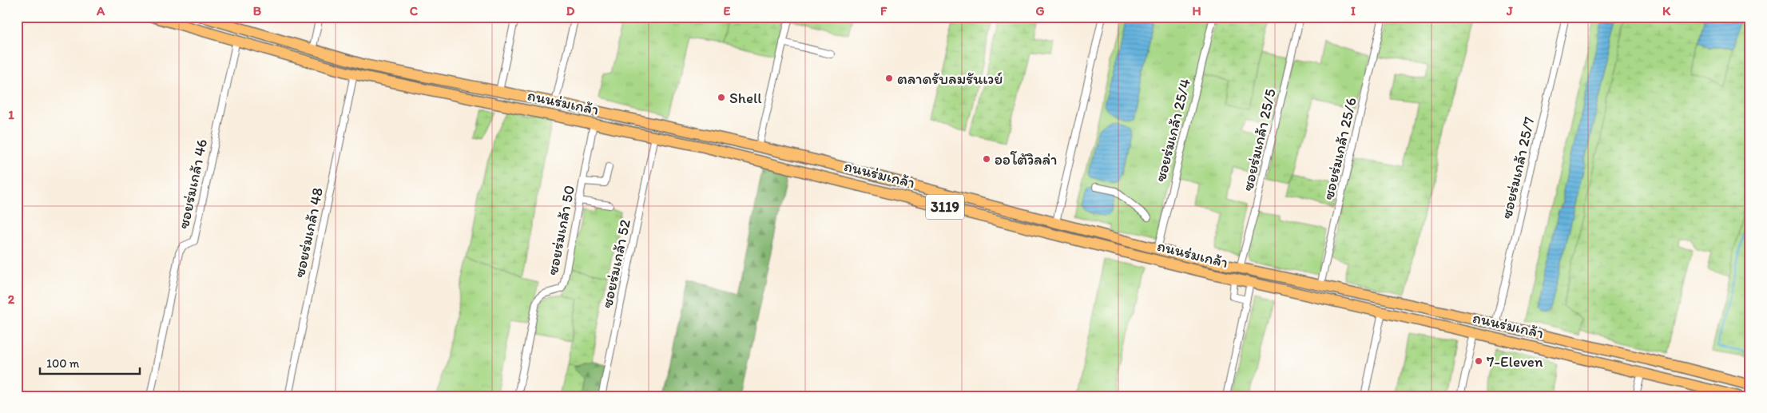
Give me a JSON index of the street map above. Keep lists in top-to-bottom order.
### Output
{
  "streets": {
    "main road": ["ถนนร่มเกล้า", "3119"],
    "street": [
      "ซอยร่มเกล้า 25/4",
      "ซอยร่มเกล้า 25/5",
      "ซอยร่มเกล้า 25/6",
      "ซอยร่มเกล้า 25/7",
      "ซอยร่มเกล้า 46",
      "ซอยร่มเกล้า 50",
      "ซอยร่มเกล้า 48",
      "ซอยร่มเกล้า 52"
    ]
  },
  "crossings": [
    ["ถนนร่มเกล้า", "ซอยร่มเกล้า 25/4"],
    ["ถนนร่มเกล้า", "ซอยร่มเกล้า 25/5"],
    ["ถนนร่มเกล้า", "ซอยร่มเกล้า 25/6"],
    ["ถนนร่มเกล้า", "ซอยร่มเกล้า 25/7"],
    ["ถนนร่มเกล้า", "ซอยร่มเกล้า 46"],
    ["ถนนร่มเกล้า", "ซอยร่มเกล้า 50"],
    ["ถนนร่มเกล้า", "ซอยร่มเกล้า 48"],
    ["ถนนร่มเกล้า", "ซอยร่มเกล้า 52"]
  ],
  "places": [
    "ตลาดรับลมรันเวย์",
    "Shell",
    "ออโต้วิลล่า",
    "7-Eleven"
  ],
  "scale_bar": "100 m",
  "grid": {
    "columns": [
      "A",
      "B",
      "C",
      "D",
      "E",
      "F",
      "G",
      "H",
      "I",
      "J",
      "K"
    ],
    "rows": ["1", "2"]
  }
}
